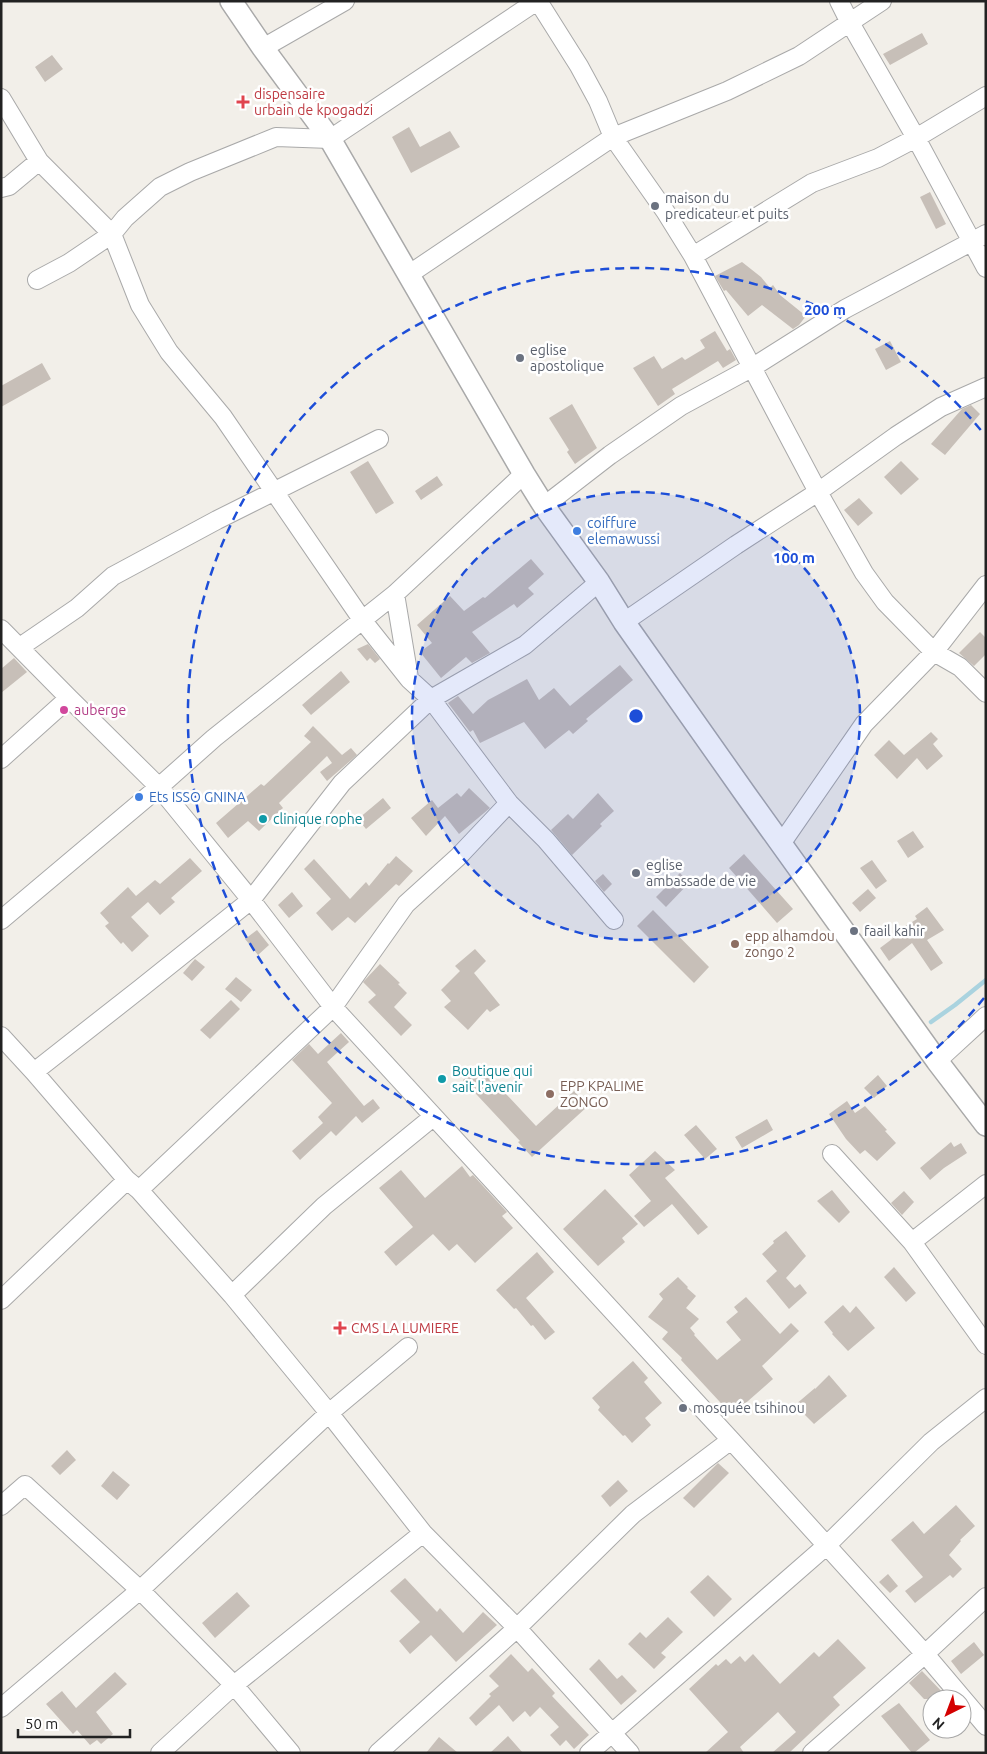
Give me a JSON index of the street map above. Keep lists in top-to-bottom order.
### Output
{
  "places": {
    "health": ["dispensaire urbain de kpogadzi", "CMS LA LUMIERE"],
    "other": [
      "maison du predicateur et puits",
      "eglise apostolique",
      "coiffure elemawussi",
      "auberge",
      "Ets ISSO GNINA",
      "clinique rophe",
      "eglise ambassade de vie",
      "faail kahir",
      "epp alhamdou zongo 2",
      "Boutique qui sait l'avenir",
      "EPP KPALIME ZONGO",
      "mosquée tsihinou"
    ]
  },
  "scale_bar": "50 m",
  "north": "bottom left",
  "rings": ["200 m", "100 m"]
}
